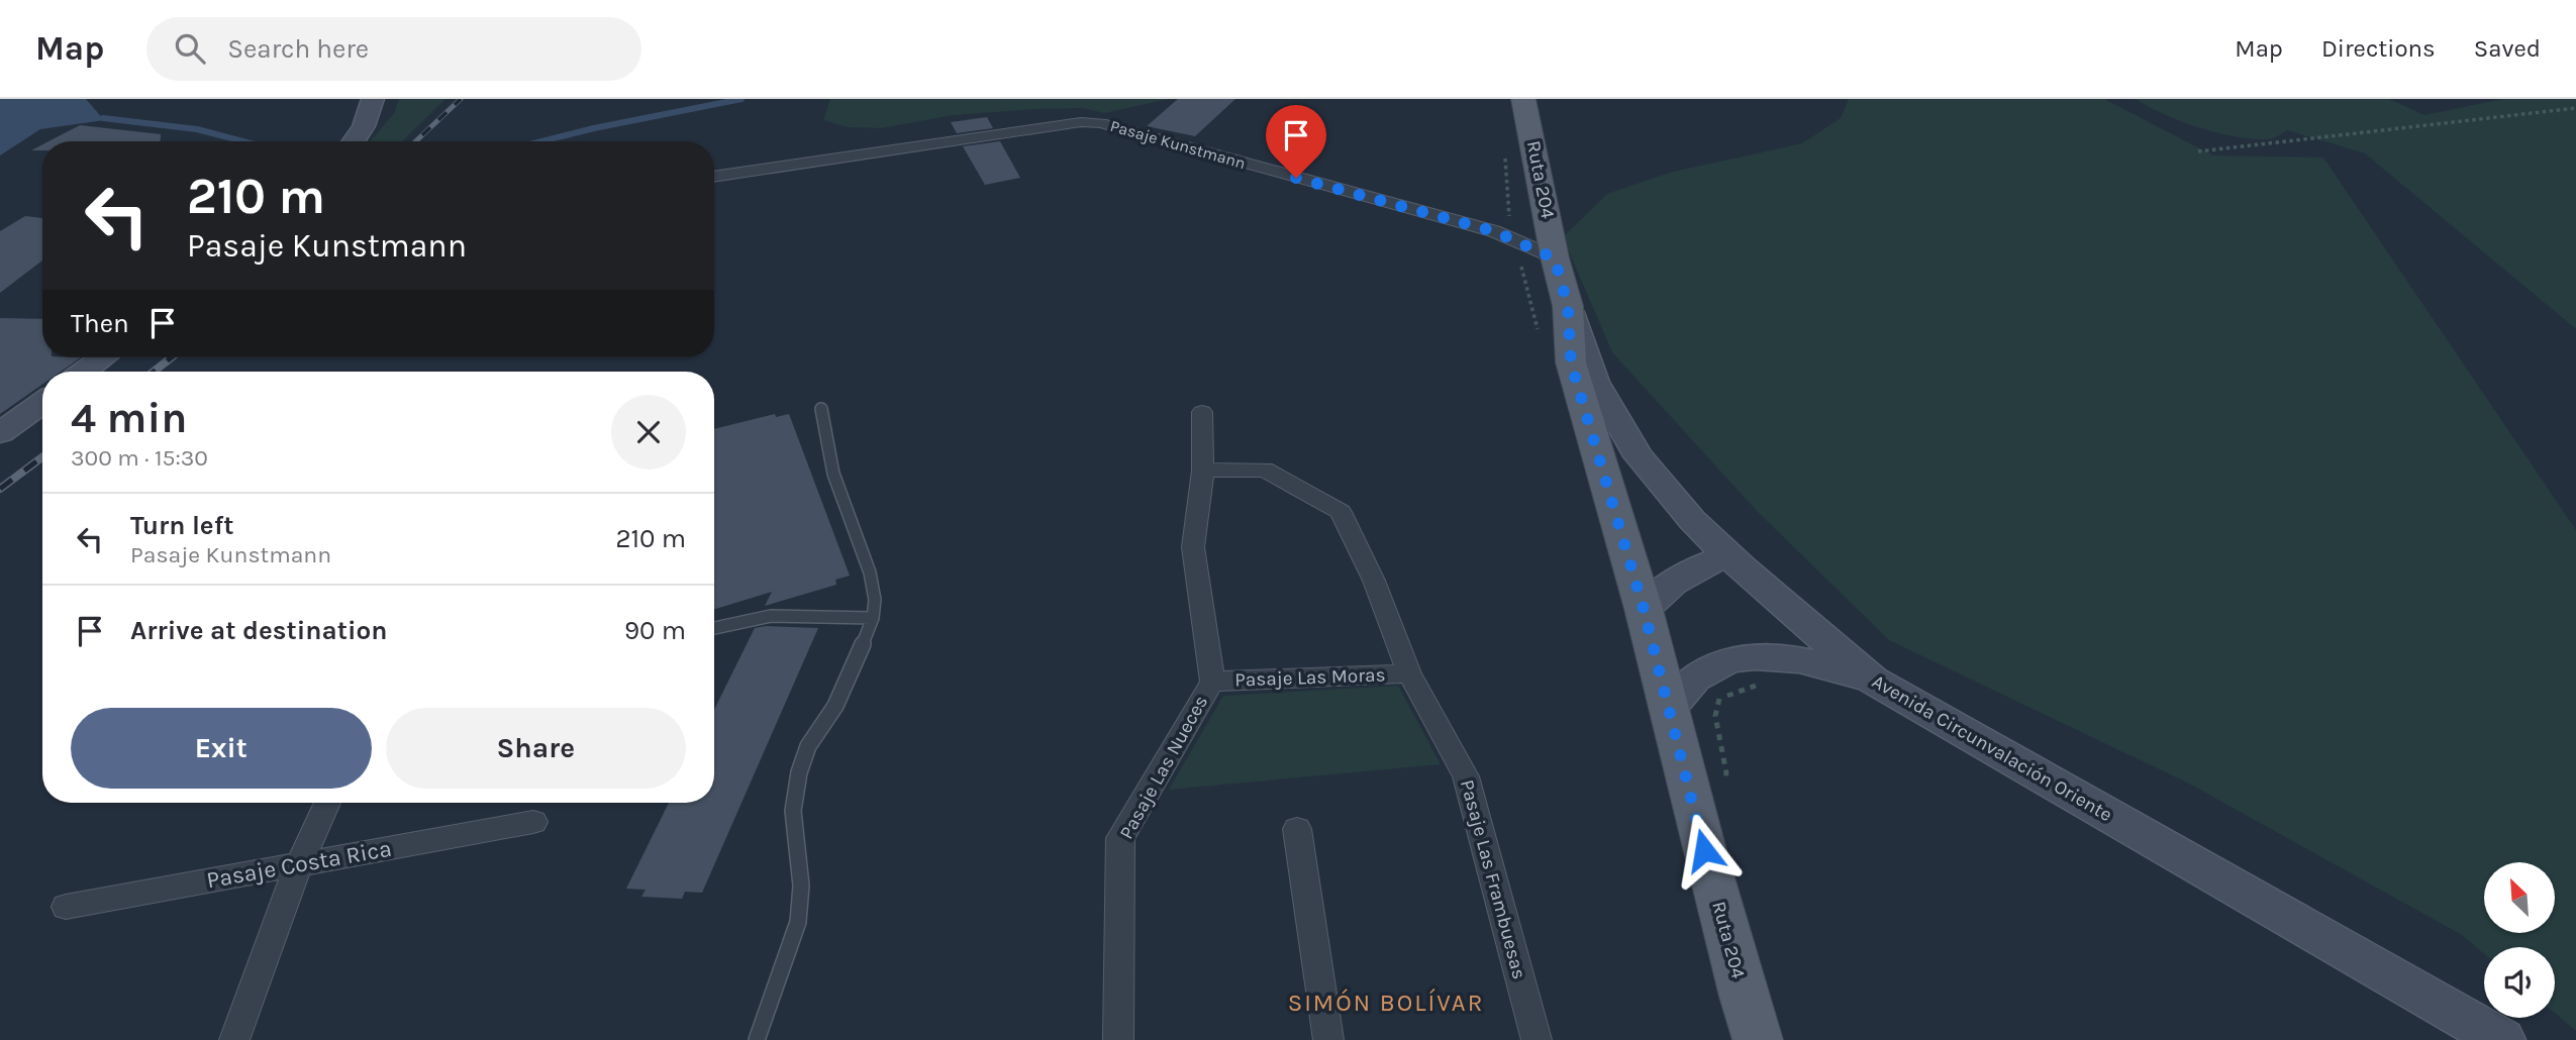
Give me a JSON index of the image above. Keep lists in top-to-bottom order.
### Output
{
  "streets": {
    "main road": ["Ruta 204", "Avenida Circunvalación Oriente"],
    "street": [
      "Pasaje Kunstmann",
      "Pasaje Las Moras",
      "Pasaje Las Nueces",
      "Pasaje Costa Rica",
      "Pasaje Las Frambuesas"
    ]
  },
  "crossings": [
    ["Pasaje Kunstmann", "Ruta 204"],
    ["Ruta 204", "Avenida Circunvalación Oriente"],
    ["Pasaje Las Moras", "Pasaje Las Nueces"],
    ["Pasaje Las Moras", "Pasaje Las Frambuesas"],
    ["Pasaje Las Nueces", "Pasaje Las Frambuesas"]
  ],
  "districts": ["SIMÓN BOLÍVAR"],
  "north": "top left",
  "page": {
    "header": "Map",
    "search": "Search here",
    "nav": ["Map", "Directions", "Saved"],
    "turn": ["210 m", "Pasaje Kunstmann"],
    "then": "Then",
    "heading": ["4 min", "300 m · 15:30"],
    "list": [
      {
        "name": "Turn left",
        "note": "Pasaje Kunstmann",
        "value": "210 m"
      },
      {
        "name": "Arrive at destination",
        "value": "90 m"
      }
    ],
    "buttons": ["Exit", "Share"]
  }
}
